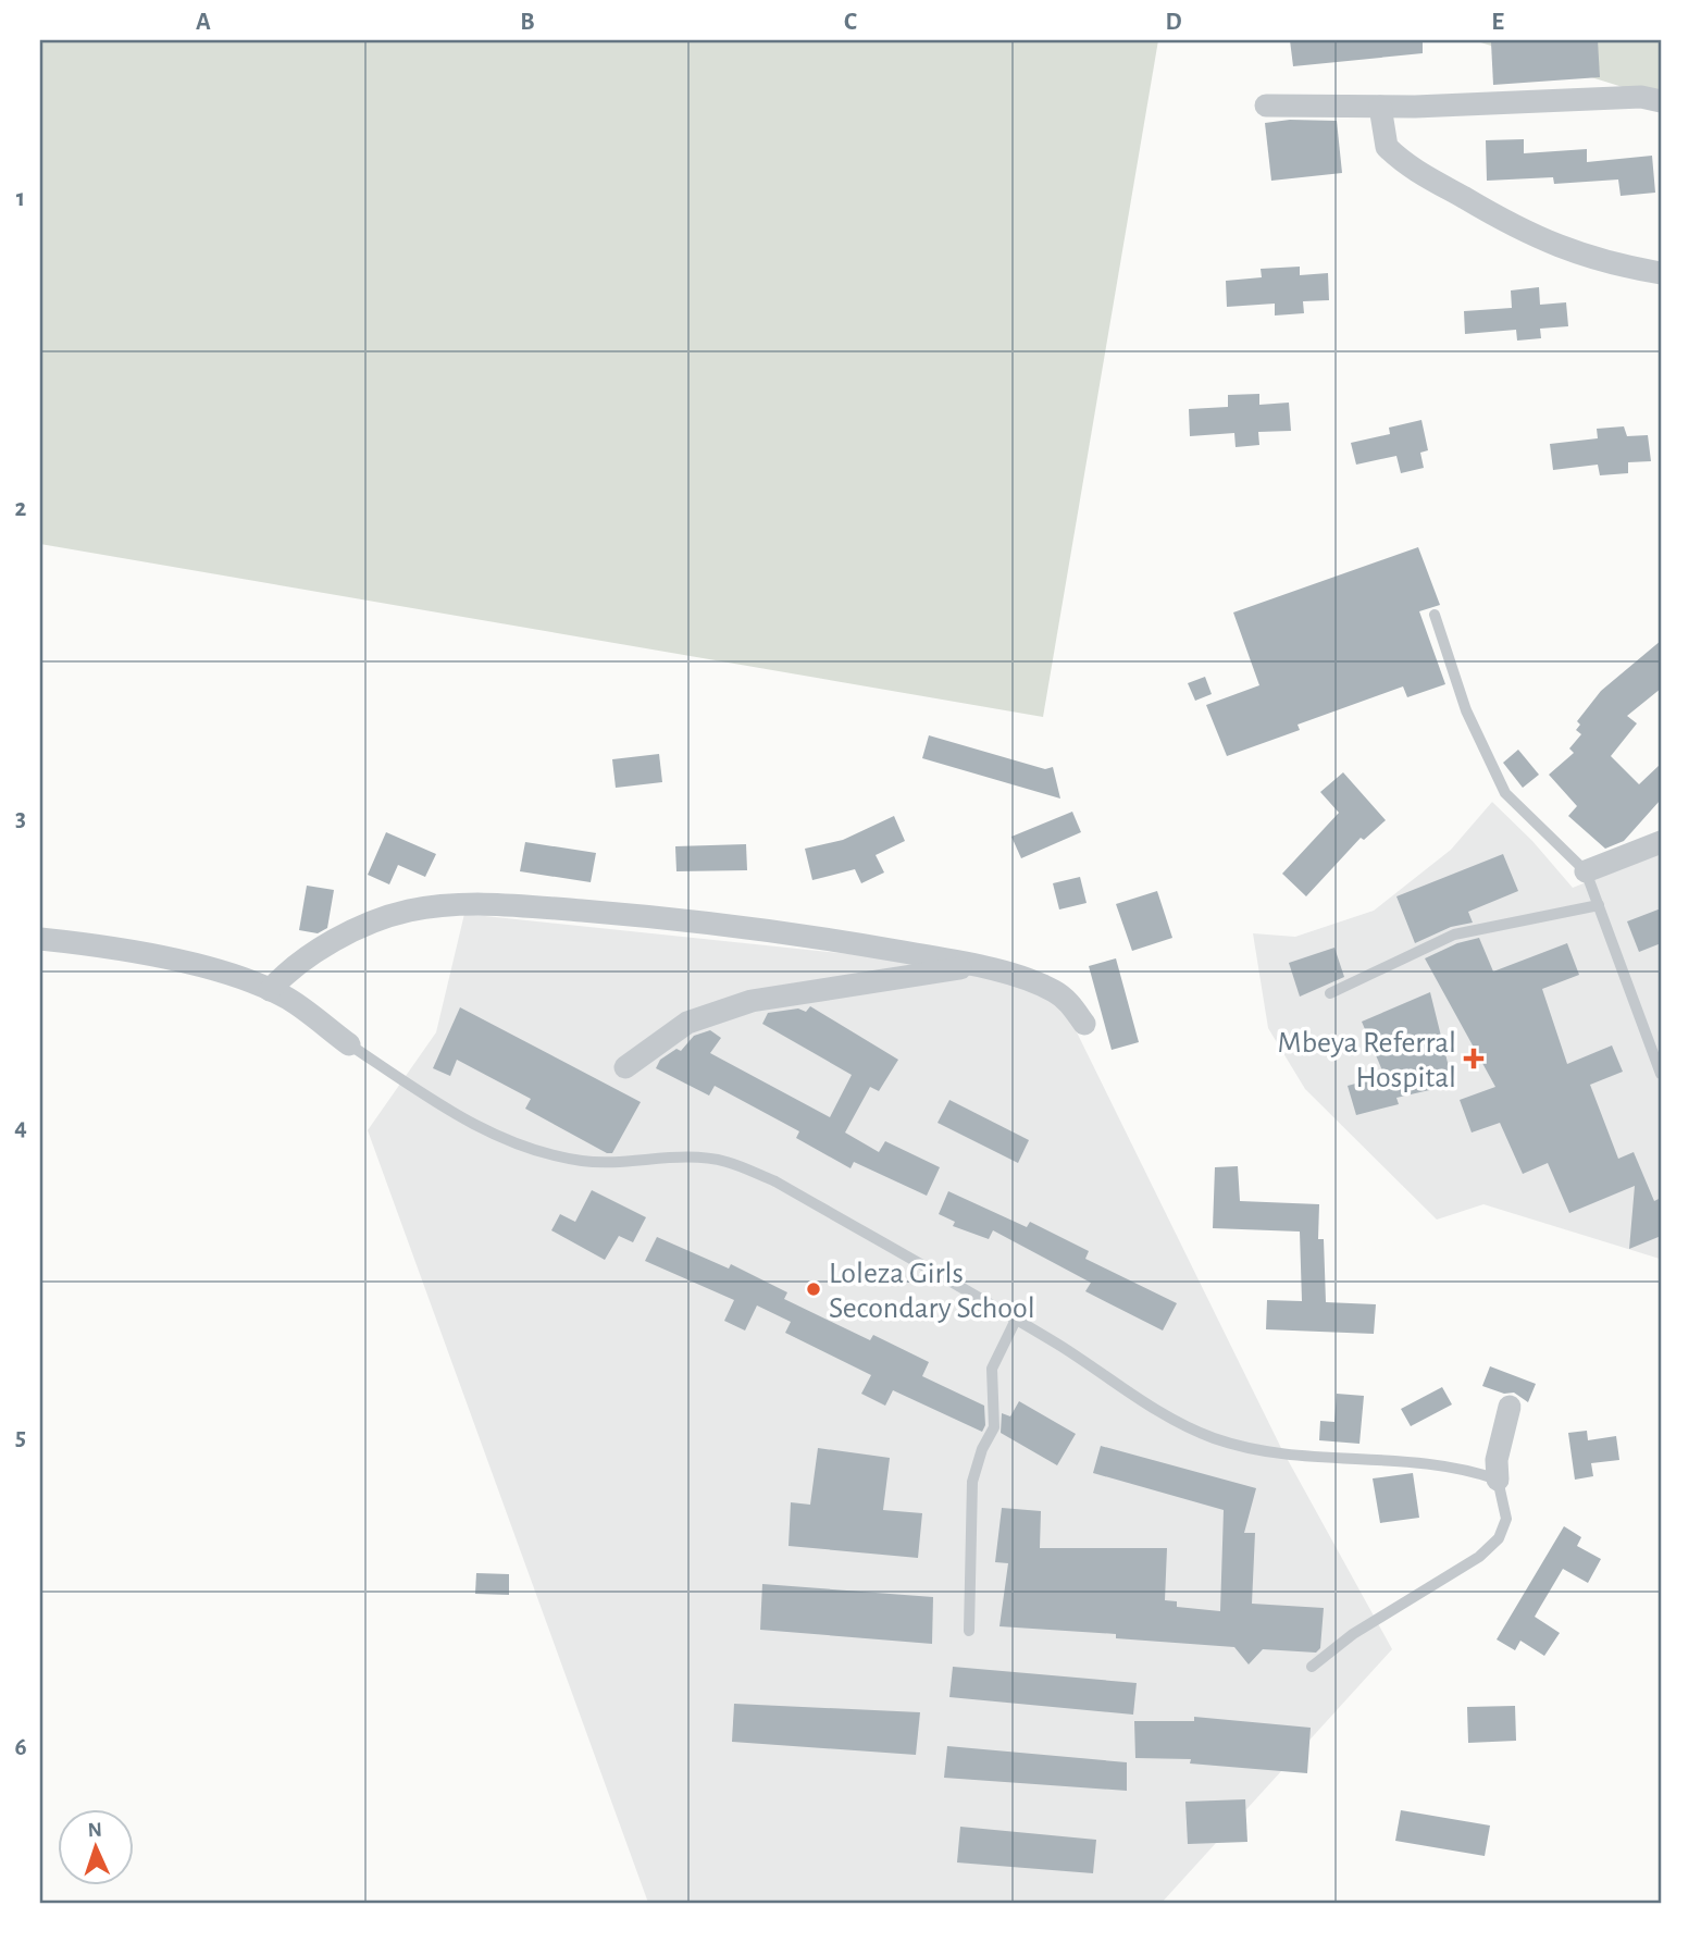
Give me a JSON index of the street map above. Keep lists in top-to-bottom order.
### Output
{
  "places": {
    "health": ["Mbeya Referral Hospital"],
    "other": ["Loleza Girls Secondary School"]
  },
  "north": "top",
  "grid": {
    "columns": [
      "A",
      "B",
      "C",
      "D",
      "E"
    ],
    "rows": [
      "1",
      "2",
      "3",
      "4",
      "5",
      "6"
    ]
  }
}
